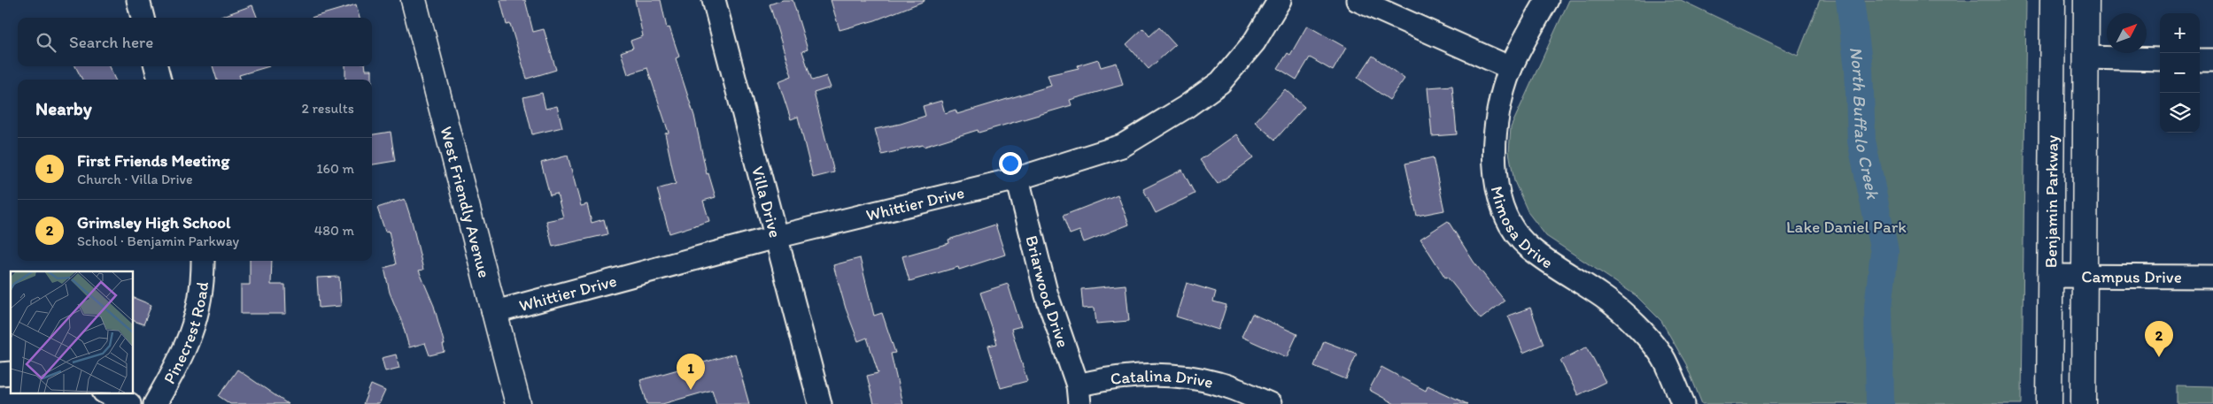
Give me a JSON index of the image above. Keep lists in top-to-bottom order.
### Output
{
  "streets": {
    "main road": ["West Friendly Avenue", "Benjamin Parkway"],
    "street": [
      "Villa Drive",
      "Whittier Drive",
      "Mimosa Drive",
      "Campus Drive",
      "Briarwood Drive",
      "Pinecrest Road",
      "Catalina Drive"
    ]
  },
  "crossings": [
    ["West Friendly Avenue", "Whittier Drive"],
    ["Benjamin Parkway", "Campus Drive"],
    ["Villa Drive", "Whittier Drive"],
    ["Whittier Drive", "Briarwood Drive"],
    ["Briarwood Drive", "Catalina Drive"]
  ],
  "water": ["North Buffalo Creek"],
  "parks": ["Lake Daniel Park"],
  "north": "top right",
  "page": {
    "map_buttons": ["+", "−"],
    "search": "Search here",
    "heading": ["Nearby", "2 results"],
    "list": [
      {
        "mark": "1",
        "name": "First Friends Meeting",
        "note": "Church · Villa Drive",
        "value": "160 m"
      },
      {
        "mark": "2",
        "name": "Grimsley High School",
        "note": "School · Benjamin Parkway",
        "value": "480 m"
      }
    ],
    "pins": ["2", "1"]
  }
}
